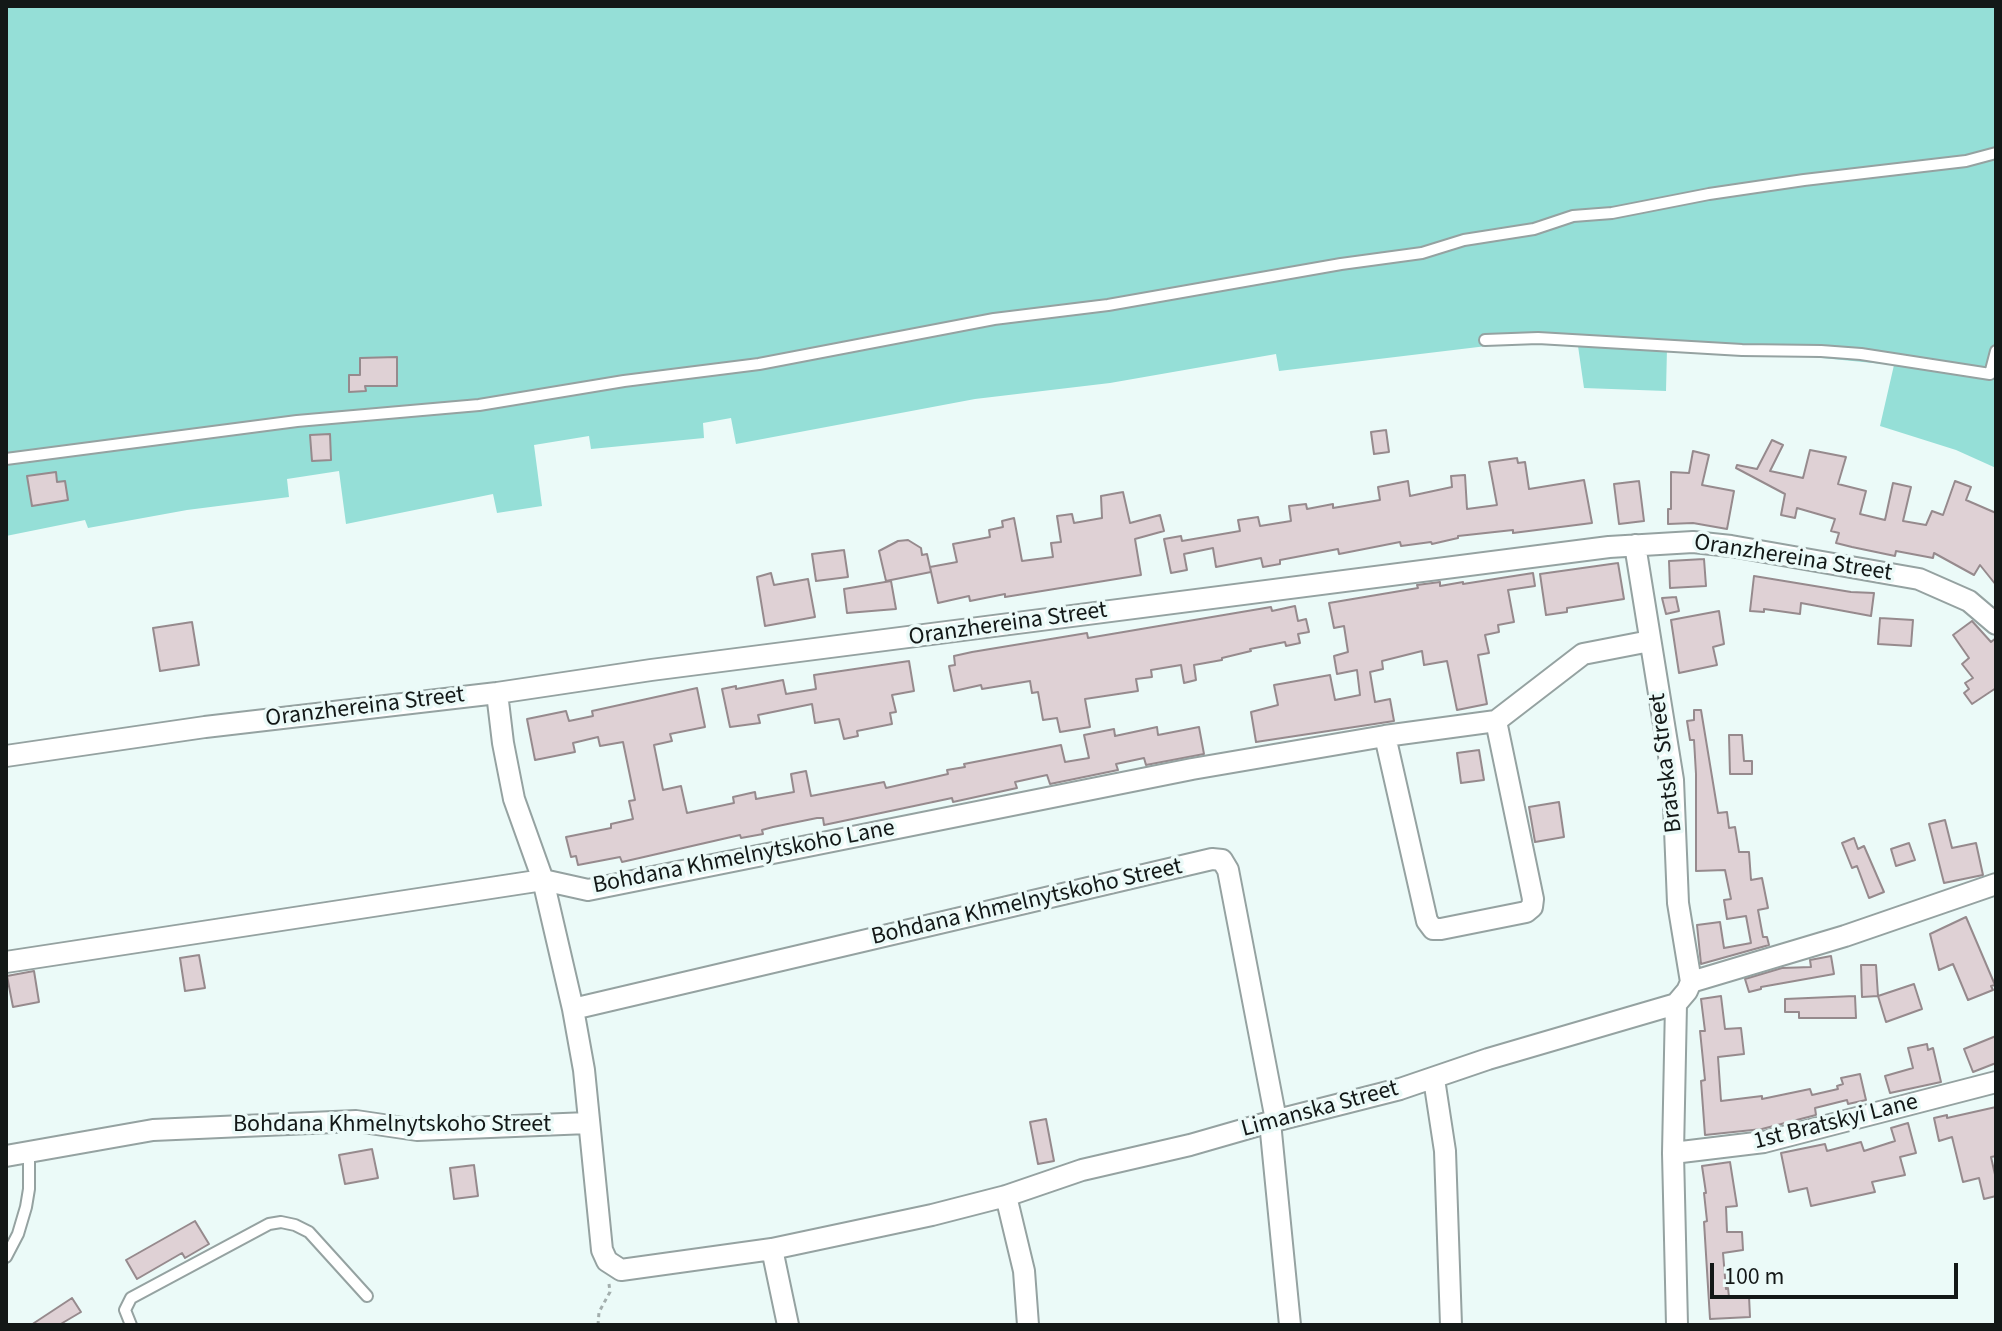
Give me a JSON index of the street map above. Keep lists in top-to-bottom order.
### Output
{
  "streets": {
    "street": [
      "Oranzhereina Street",
      "Bratska Street",
      "Bohdana Khmelnytskoho Lane",
      "Bohdana Khmelnytskoho Street",
      "Limanska Street",
      "1st Bratskyi Lane"
    ]
  },
  "crossings": [
    ["Oranzhereina Street", "Bratska Street"],
    ["Bratska Street", "Bohdana Khmelnytskoho Lane"],
    ["Bohdana Khmelnytskoho Street", "Limanska Street"]
  ],
  "scale_bar": "100 m"
}
